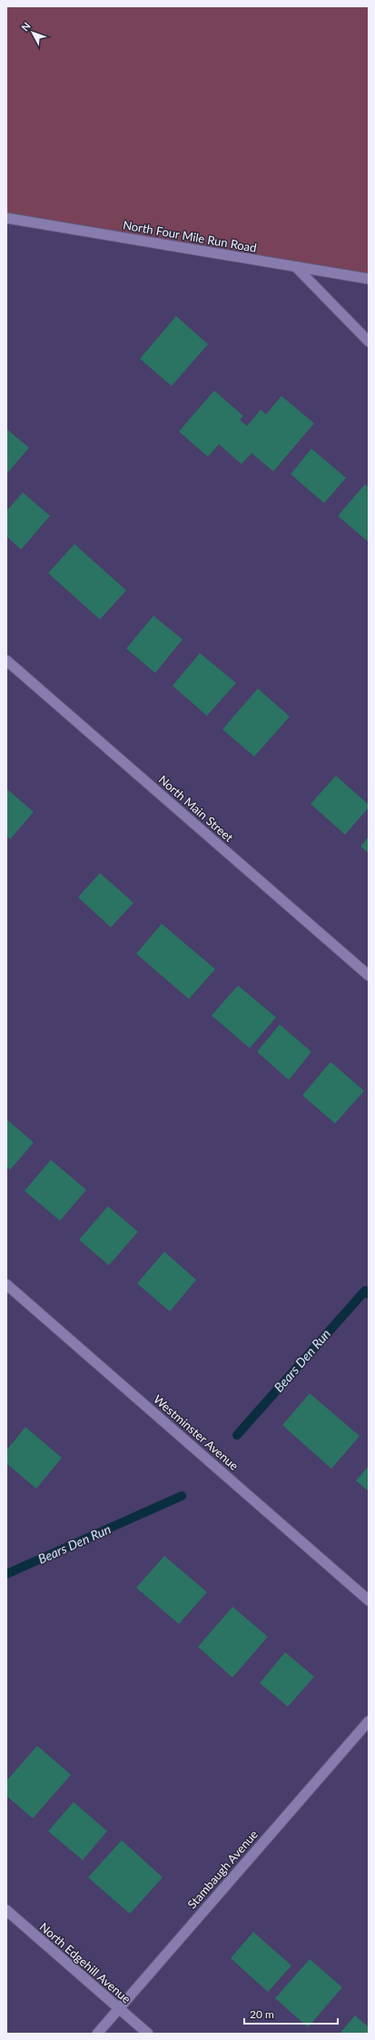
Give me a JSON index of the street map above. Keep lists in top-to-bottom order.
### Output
{
  "streets": {
    "street": [
      "North Four Mile Run Road",
      "North Main Street",
      "Westminster Avenue",
      "Stambaugh Avenue",
      "North Edgehill Avenue"
    ]
  },
  "crossings": [
    ["Stambaugh Avenue", "North Edgehill Avenue"]
  ],
  "water": ["Bears Den Run"],
  "scale_bar": "20 m",
  "north": "top left"
}
